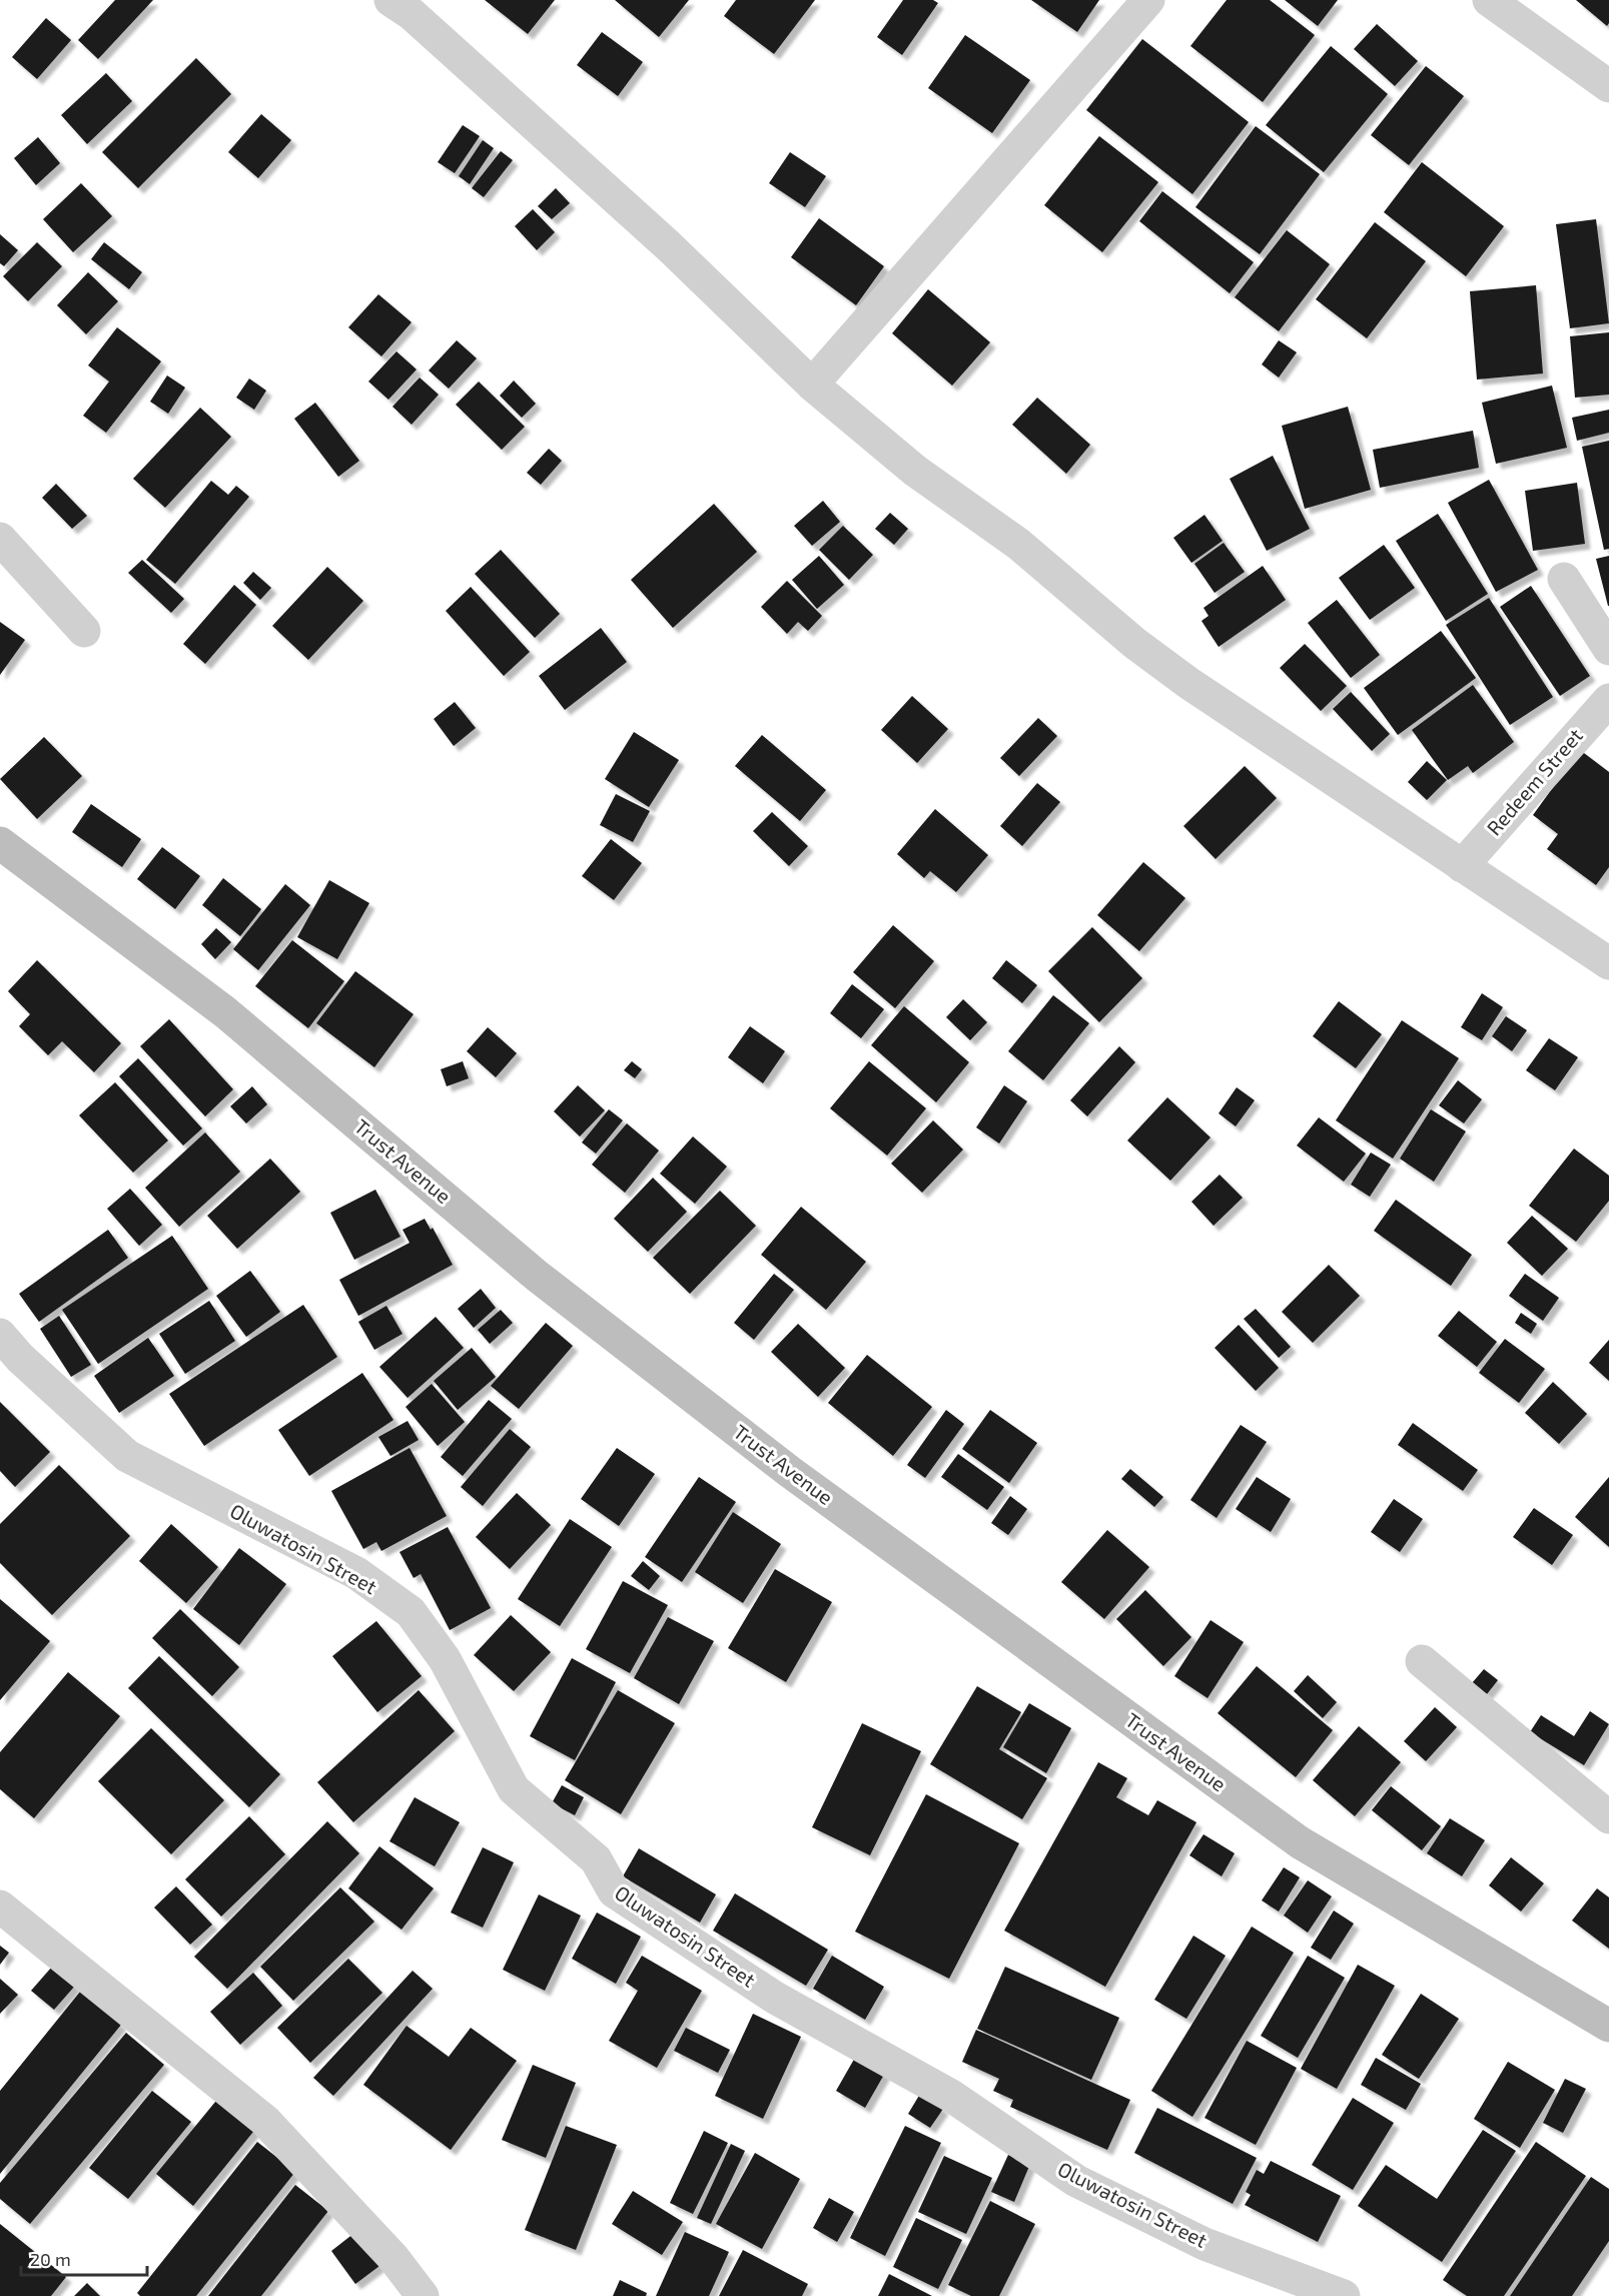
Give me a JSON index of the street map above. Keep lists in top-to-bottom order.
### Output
{
  "streets": {
    "street": ["Redeem Street", "Trust Avenue", "Oluwatosin Street"]
  },
  "scale_bar": "20 m"
}
